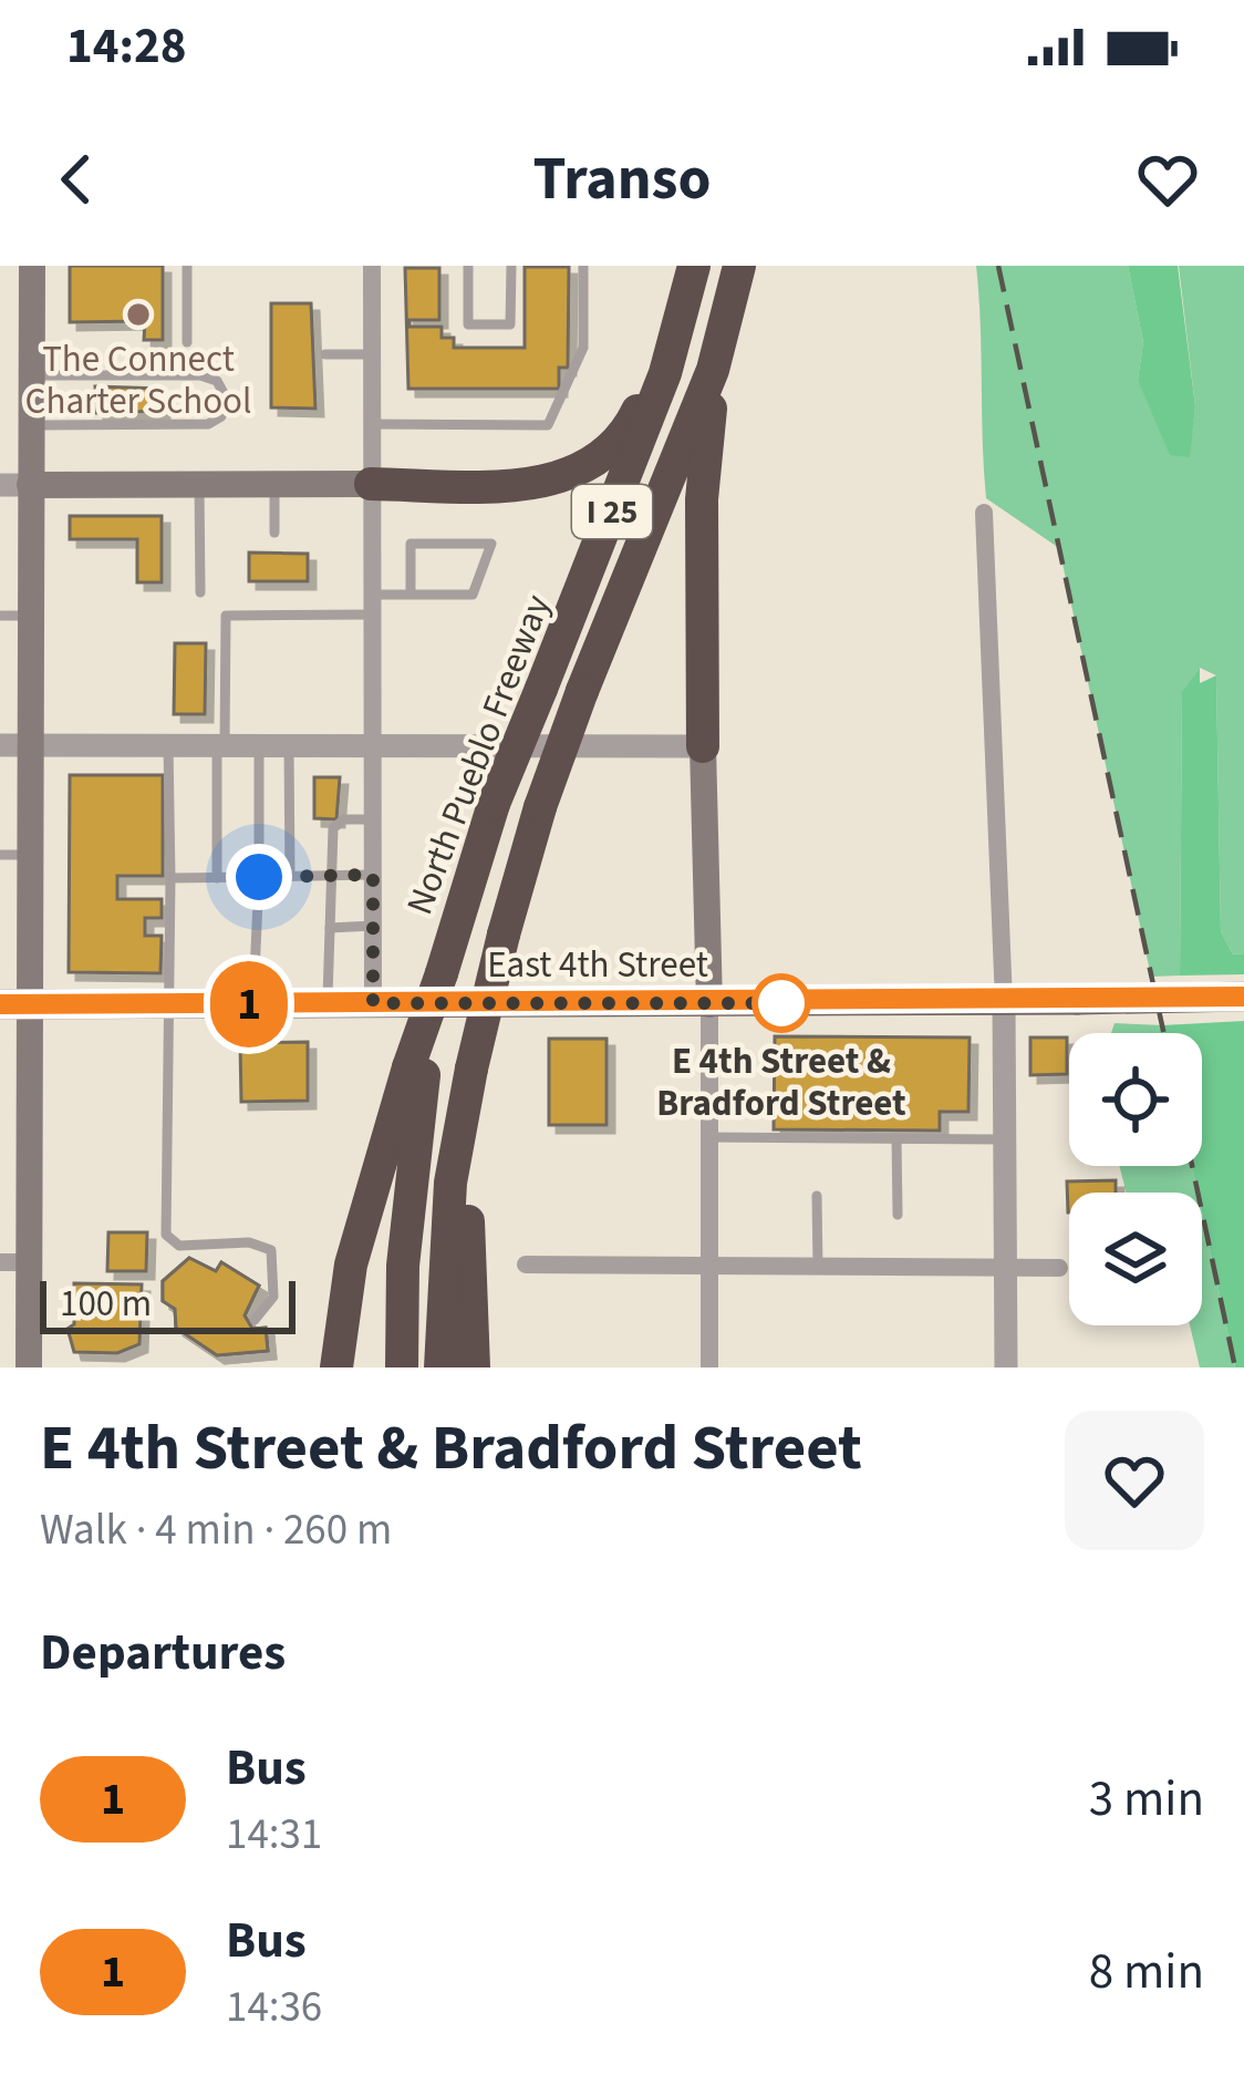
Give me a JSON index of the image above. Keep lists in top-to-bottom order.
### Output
{
  "streets": {
    "highway": ["I 25", "North Pueblo Freeway"],
    "main road": ["East 4th Street"]
  },
  "places": ["The Connect Charter School", "E 4th Street & Bradford Street"],
  "lines": ["bus line 1"],
  "scale_bar": "100 m",
  "page": {
    "status": "14:28",
    "header": "Transo",
    "on_map": "1",
    "scale": "100 m",
    "heading": [
      ["E 4th Street & Bradford Street", "Walk · 4 min · 260 m"],
      "Departures"
    ],
    "list": [
      {
        "mark": "1",
        "name": "Bus",
        "note": "14:31",
        "value": "3 min"
      },
      {
        "mark": "1",
        "name": "Bus",
        "note": "14:36",
        "value": "8 min"
      }
    ]
  }
}
